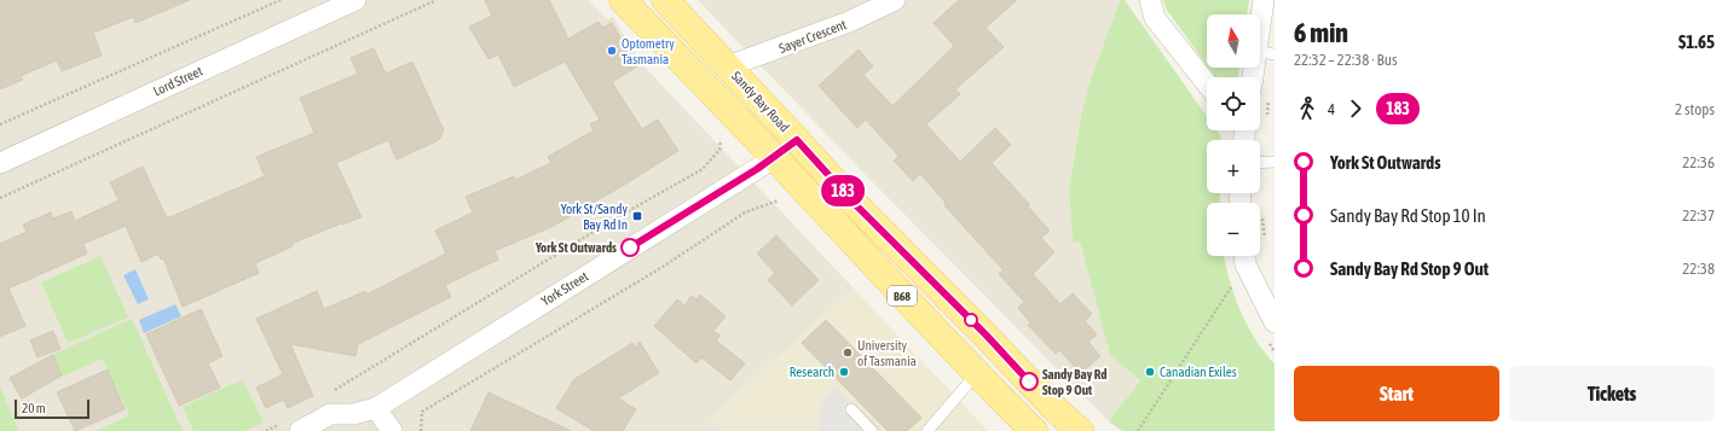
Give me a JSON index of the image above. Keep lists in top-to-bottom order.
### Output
{
  "streets": {
    "main road": ["Sandy Bay Road", "B68"],
    "street": ["Sayer Crescent", "Lord Street", "York Street"]
  },
  "crossings": [
    ["Sayer Crescent", "Sandy Bay Road"],
    ["York Street", "B68"]
  ],
  "places": {
    "other": [
      "Optometry Tasmania",
      "York St Outwards",
      "University of Tasmania",
      "Research",
      "Canadian Exiles",
      "Sandy Bay Rd Stop 9 Out"
    ],
    "transit": ["York St/Sandy Bay Rd In"]
  },
  "lines": ["bus line 183"],
  "scale_bar": "20 m",
  "north": "top",
  "page": {
    "on_map": "183",
    "heading": ["6 min", "22:32 – 22:38 · Bus", "$1.65"],
    "map_buttons": ["+", "−"],
    "legs": ["4", "183", "2 stops"],
    "list": [
      {
        "name": "York St Outwards",
        "value": "22:36"
      },
      {
        "name": "Sandy Bay Rd Stop 10 In",
        "value": "22:37"
      },
      {
        "name": "Sandy Bay Rd Stop 9 Out",
        "value": "22:38"
      }
    ],
    "buttons": ["Start", "Tickets"],
    "scale": "20 m"
  }
}
